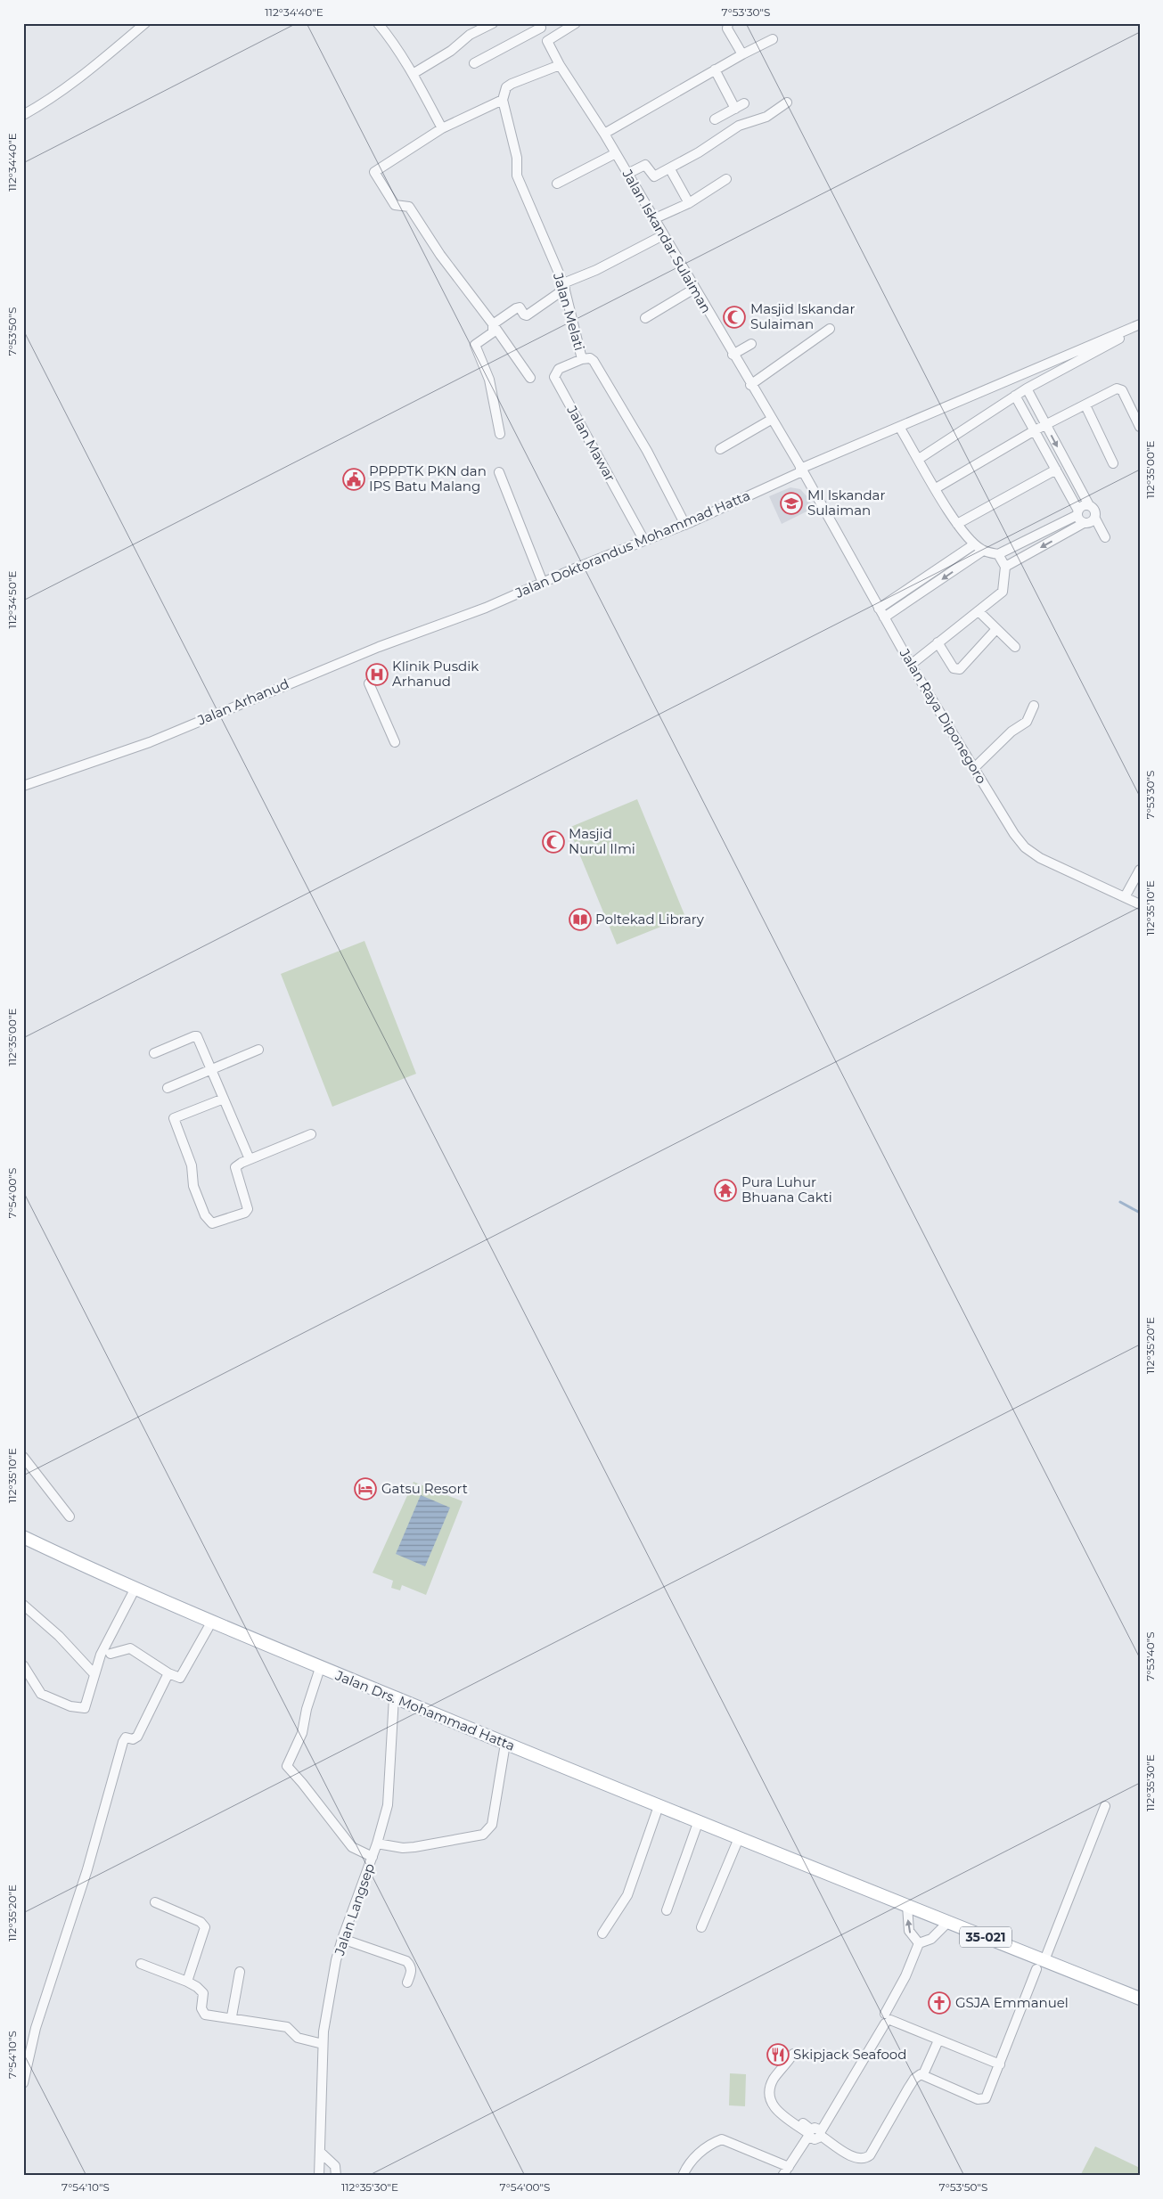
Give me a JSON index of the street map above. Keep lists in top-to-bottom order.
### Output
{
  "streets": {
    "main road": ["Jalan Drs. Mohammad Hatta", "35-021"],
    "street": [
      "Jalan Iskandar Sulaiman",
      "Jalan Melati",
      "Jalan Mawar",
      "Jalan Doktorandus Mohammad Hatta",
      "Jalan Arhanud",
      "Jalan Raya Diponegoro",
      "Jalan Langsep"
    ]
  },
  "crossings": [
    ["Jalan Iskandar Sulaiman", "Jalan Doktorandus Mohammad Hatta"],
    ["Jalan Iskandar Sulaiman", "Jalan Raya Diponegoro"],
    ["Jalan Melati", "Jalan Mawar"],
    ["Jalan Melati", "Jalan Doktorandus Mohammad Hatta"],
    ["Jalan Mawar", "Jalan Doktorandus Mohammad Hatta"],
    ["Jalan Doktorandus Mohammad Hatta", "Jalan Arhanud"],
    ["Jalan Doktorandus Mohammad Hatta", "Jalan Raya Diponegoro"],
    ["Jalan Drs. Mohammad Hatta", "Jalan Langsep"],
    ["Jalan Drs. Mohammad Hatta", "35-021"]
  ],
  "places": {
    "mosque": ["Masjid Iskandar Sulaiman", "Masjid Nurul Ilmi"],
    "public building": ["PPPPTK PKN dan IPS Batu Malang"],
    "school or university": ["MI Iskandar Sulaiman"],
    "hospital": ["Klinik Pusdik Arhanud"],
    "library": ["Poltekad Library"],
    "temple": ["Pura Luhur Bhuana Cakti"],
    "hotel": ["Gatsu Resort"],
    "church": ["GSJA Emmanuel"],
    "restaurant": ["Skipjack Seafood"]
  },
  "coordinates": [
    "112°34'40\"E",
    "7°53'30\"S",
    "7°53'50\"S",
    "112°35'00\"E",
    "112°34'50\"E",
    "112°35'10\"E",
    "7°54'00\"S",
    "112°35'20\"E",
    "7°53'40\"S",
    "112°35'30\"E",
    "7°54'10\"S"
  ]
}
